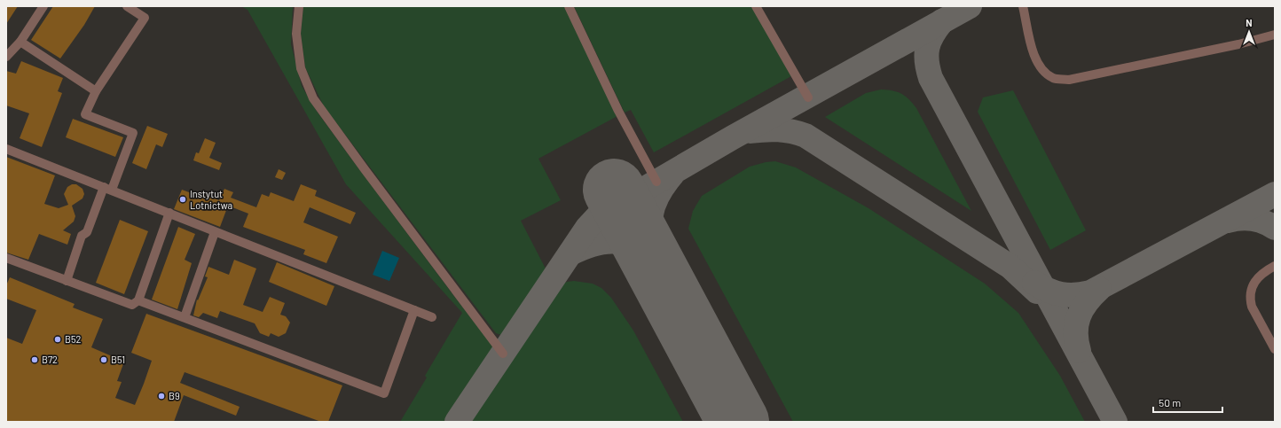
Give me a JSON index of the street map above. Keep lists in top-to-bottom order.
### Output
{
  "places": [
    "Instytut Lotnictwa",
    "B52",
    "B72",
    "B51",
    "B9"
  ],
  "scale_bar": "50 m",
  "north": "top"
}
